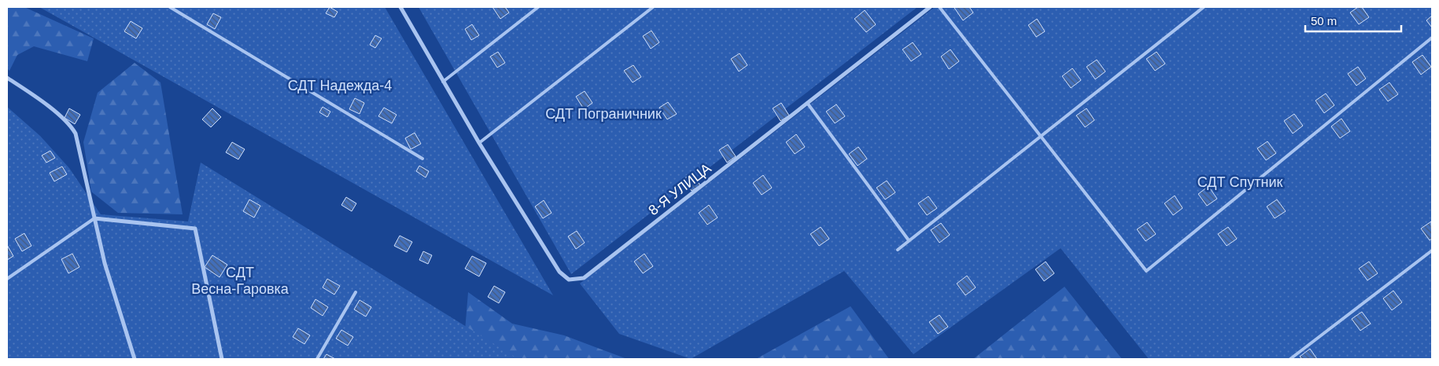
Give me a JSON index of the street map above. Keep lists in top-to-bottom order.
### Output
{
  "streets": {
    "street": ["8-Я УЛИЦА"]
  },
  "parks": [
    "СДТ Надежда-4",
    "СДТ Пограничник",
    "СДТ Спутник",
    "СДТ Весна-Гаровка"
  ],
  "scale_bar": "50 m"
}
